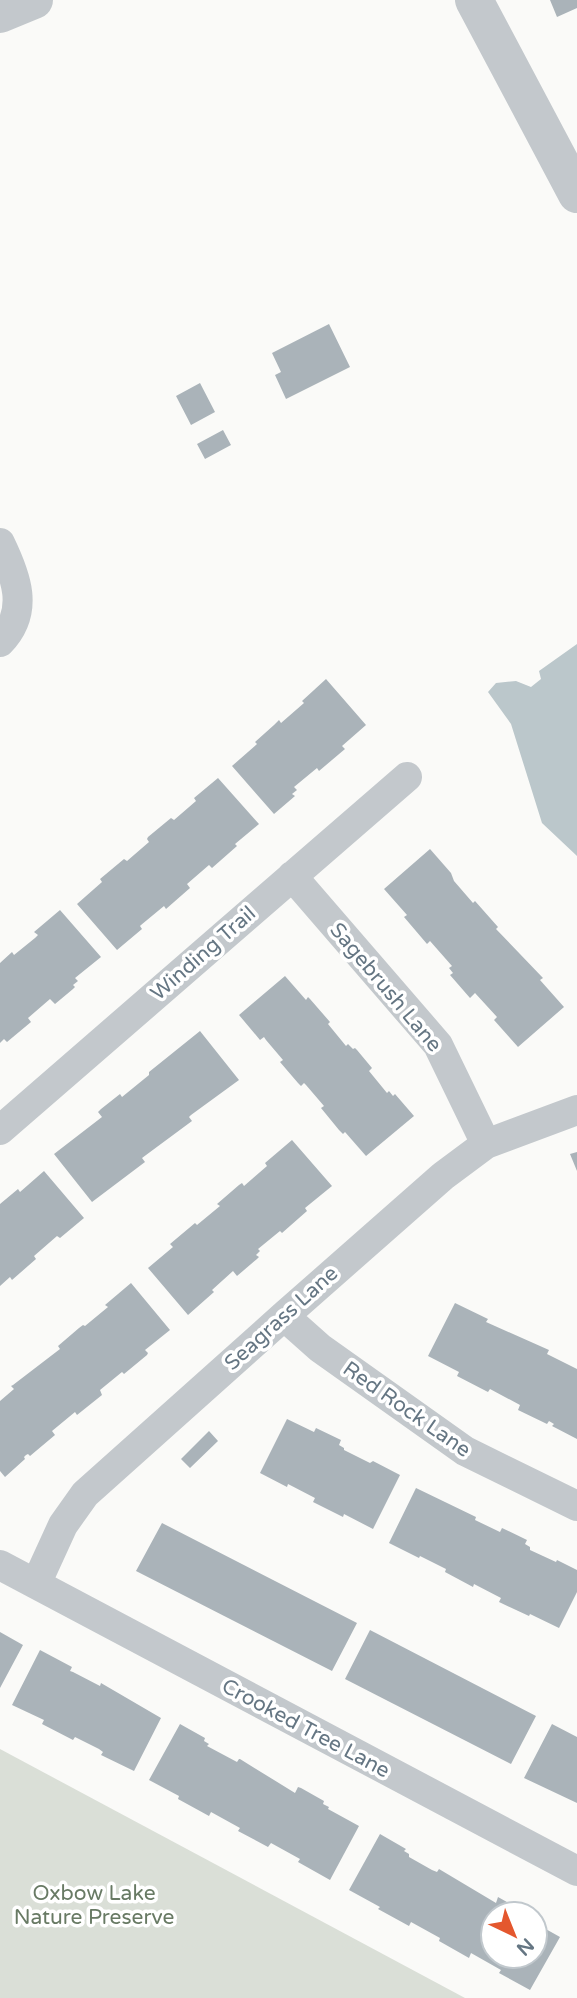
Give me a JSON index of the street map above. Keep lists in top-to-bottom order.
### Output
{
  "streets": {
    "street": [
      "Winding Trail",
      "Sagebrush Lane",
      "Seagrass Lane",
      "Red Rock Lane",
      "Crooked Tree Lane"
    ]
  },
  "crossings": [
    ["Winding Trail", "Sagebrush Lane"],
    ["Sagebrush Lane", "Seagrass Lane"],
    ["Seagrass Lane", "Red Rock Lane"],
    ["Seagrass Lane", "Crooked Tree Lane"]
  ],
  "parks": ["Oxbow Lake Nature Preserve"],
  "north": "bottom right"
}
